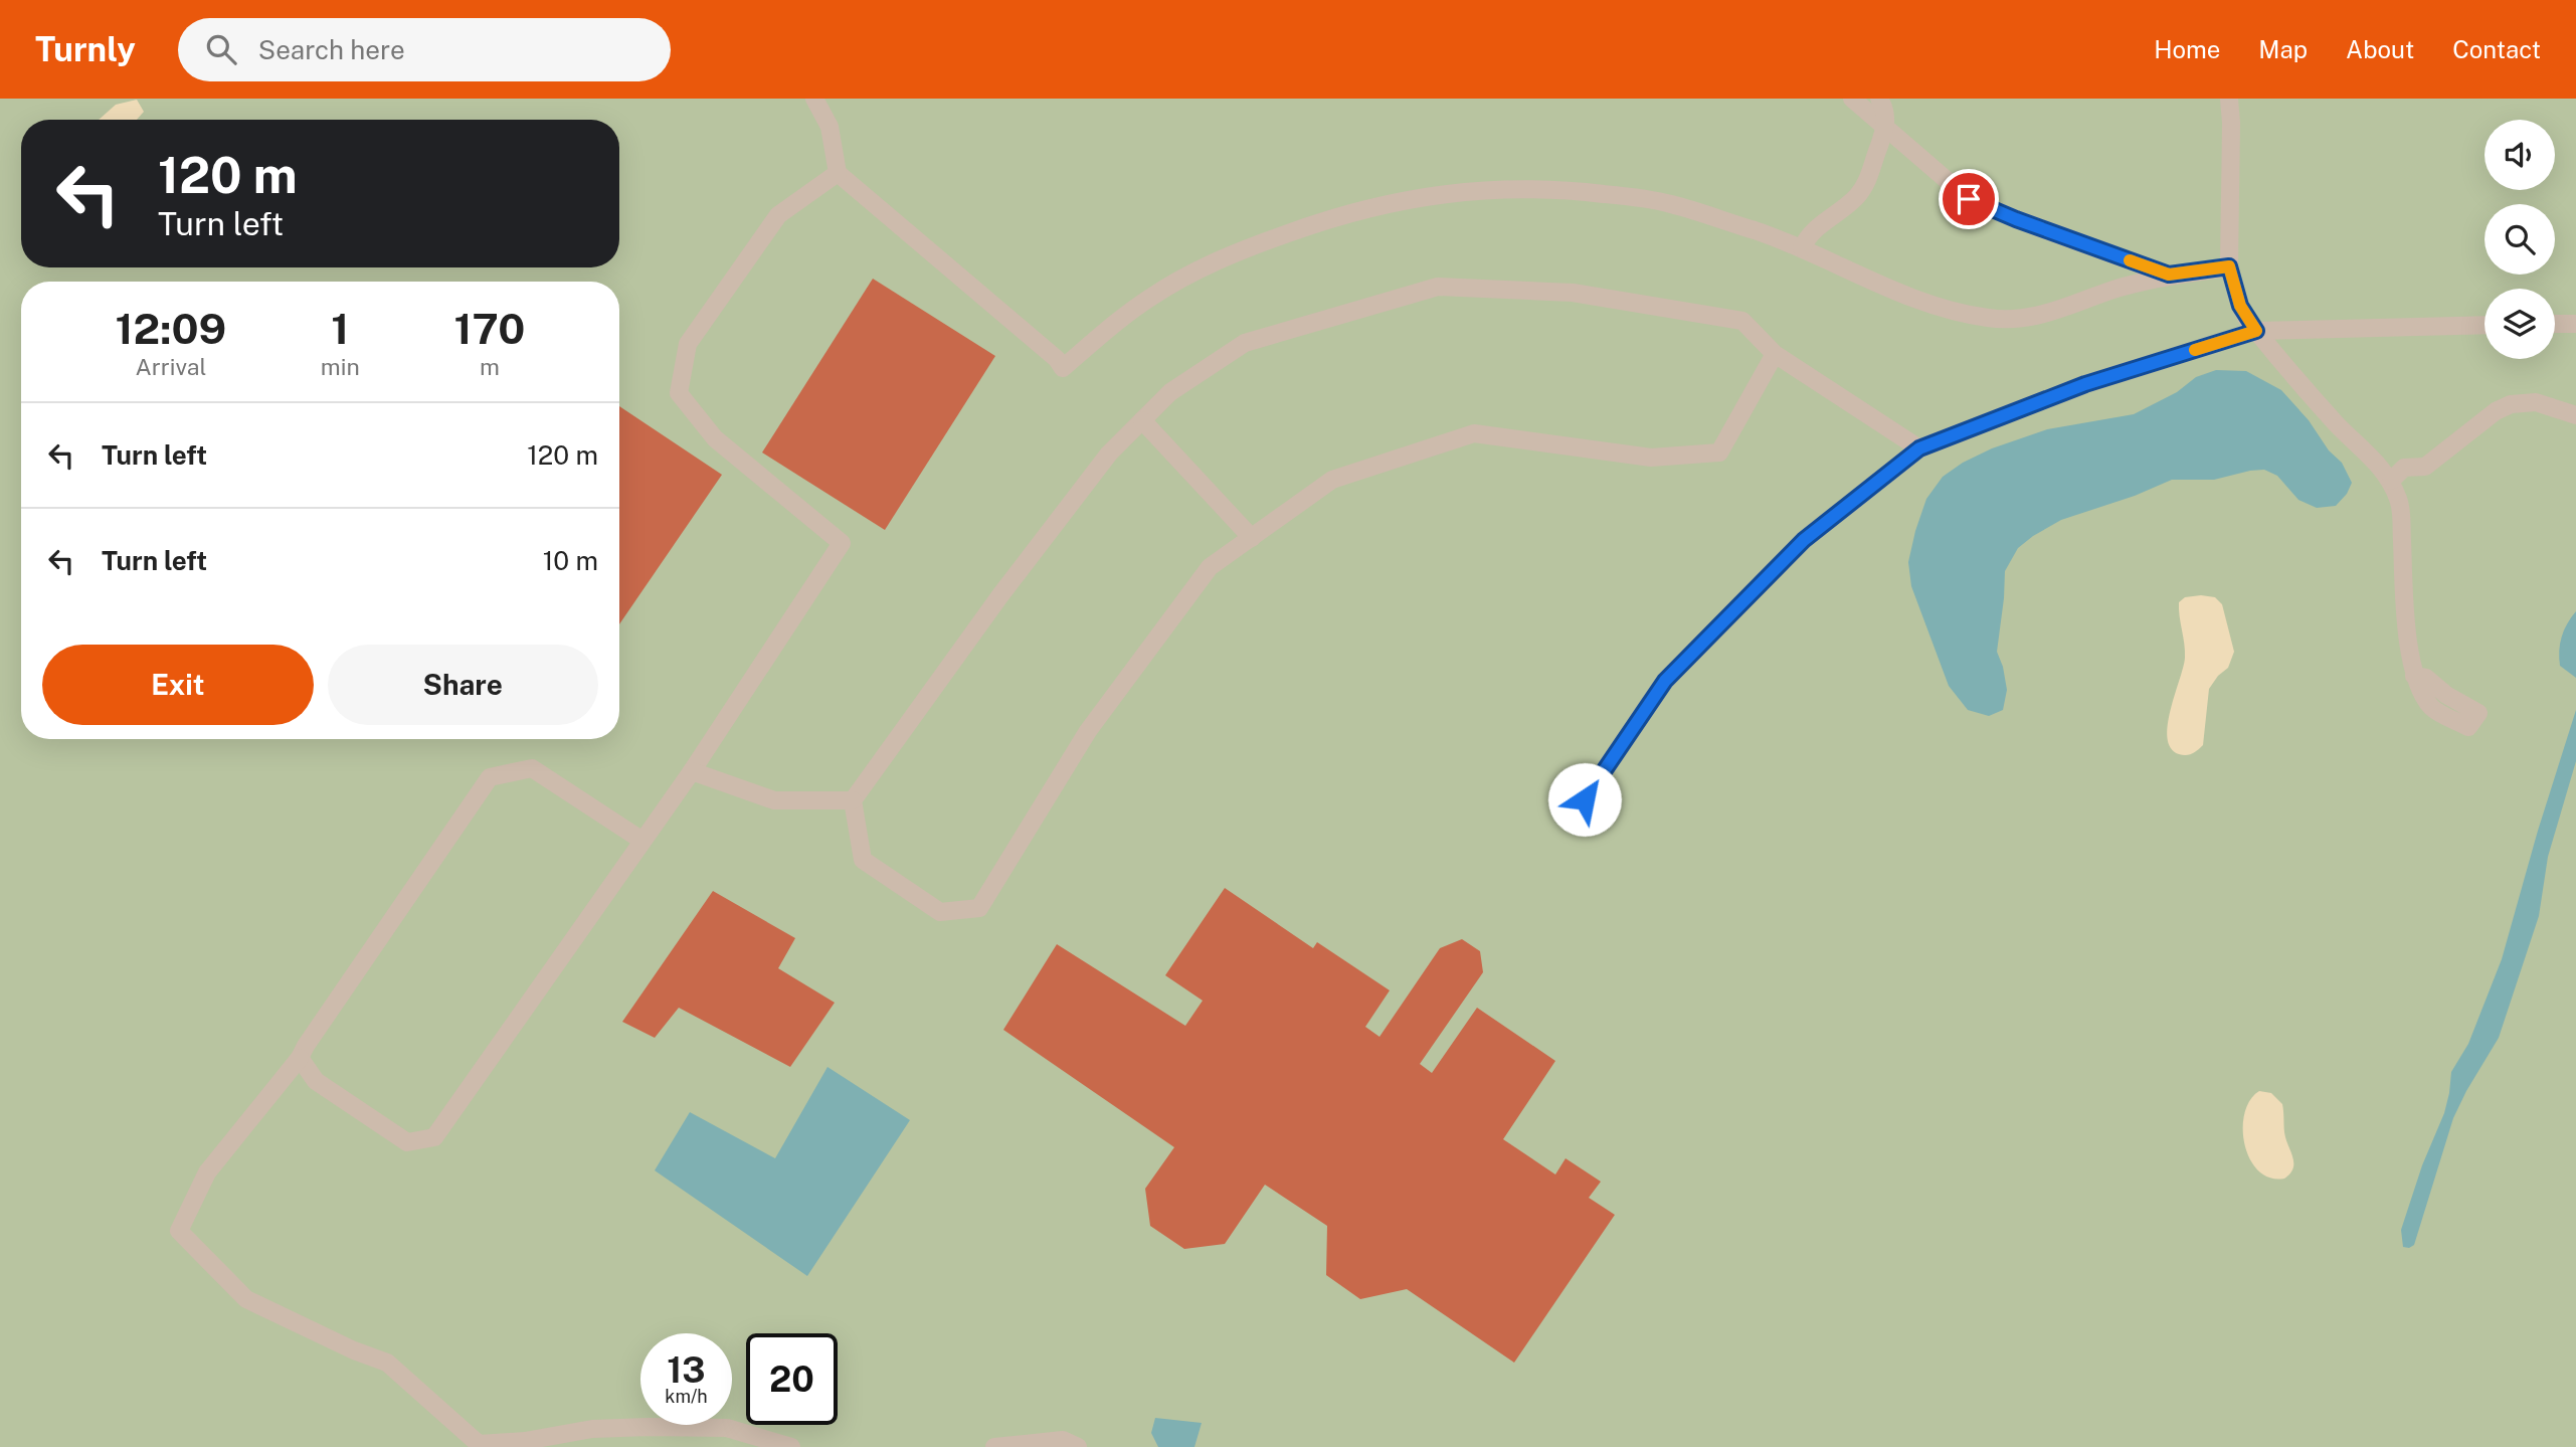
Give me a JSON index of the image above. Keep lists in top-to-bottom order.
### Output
{
  "page": {
    "header": "Turnly",
    "search": "Search here",
    "nav": [
      "Home",
      "Map",
      "About",
      "Contact"
    ],
    "turn": ["120 m", "Turn left"],
    "eta": [
      "12:09",
      "Arrival",
      "1",
      "min",
      "170",
      "m"
    ],
    "list": [
      {
        "name": "Turn left",
        "value": "120 m"
      },
      {
        "name": "Turn left",
        "value": "10 m"
      }
    ],
    "buttons": ["Exit", "Share"],
    "speed": "13 km/h",
    "limit": "20"
  }
}
